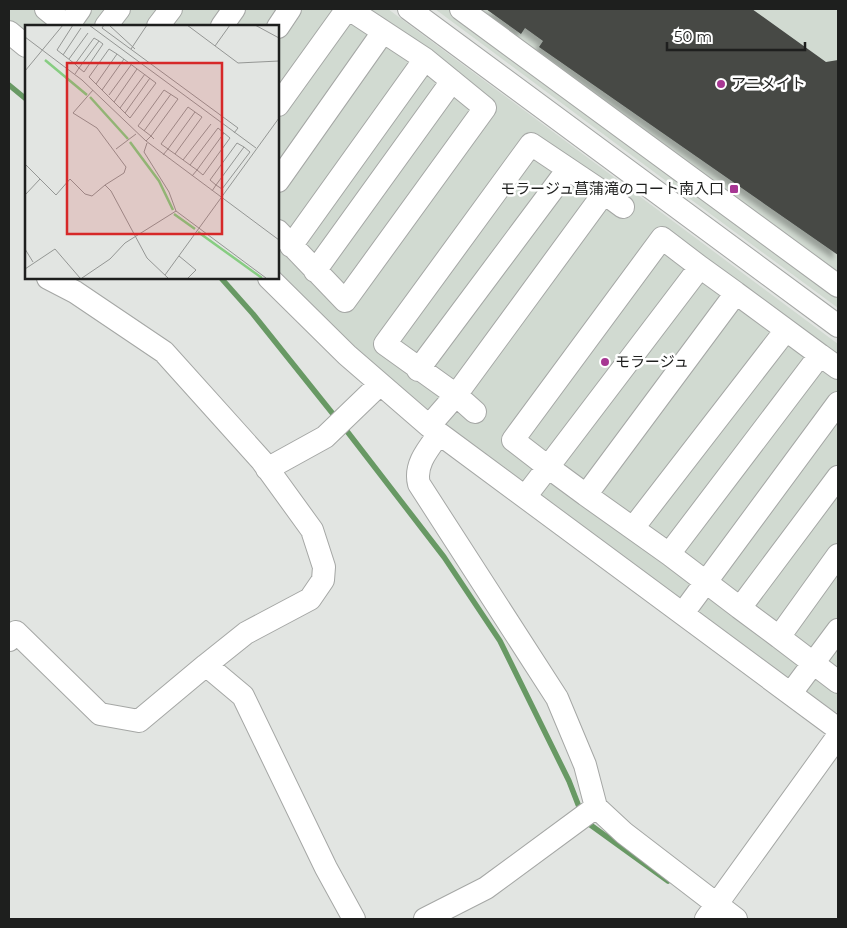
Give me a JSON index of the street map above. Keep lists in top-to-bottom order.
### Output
{
  "places": {
    "other": ["アニメイト", "モラージュ"],
    "transit": ["モラージュ菖蒲滝のコート南入口"]
  },
  "scale_bar": "50 m"
}
